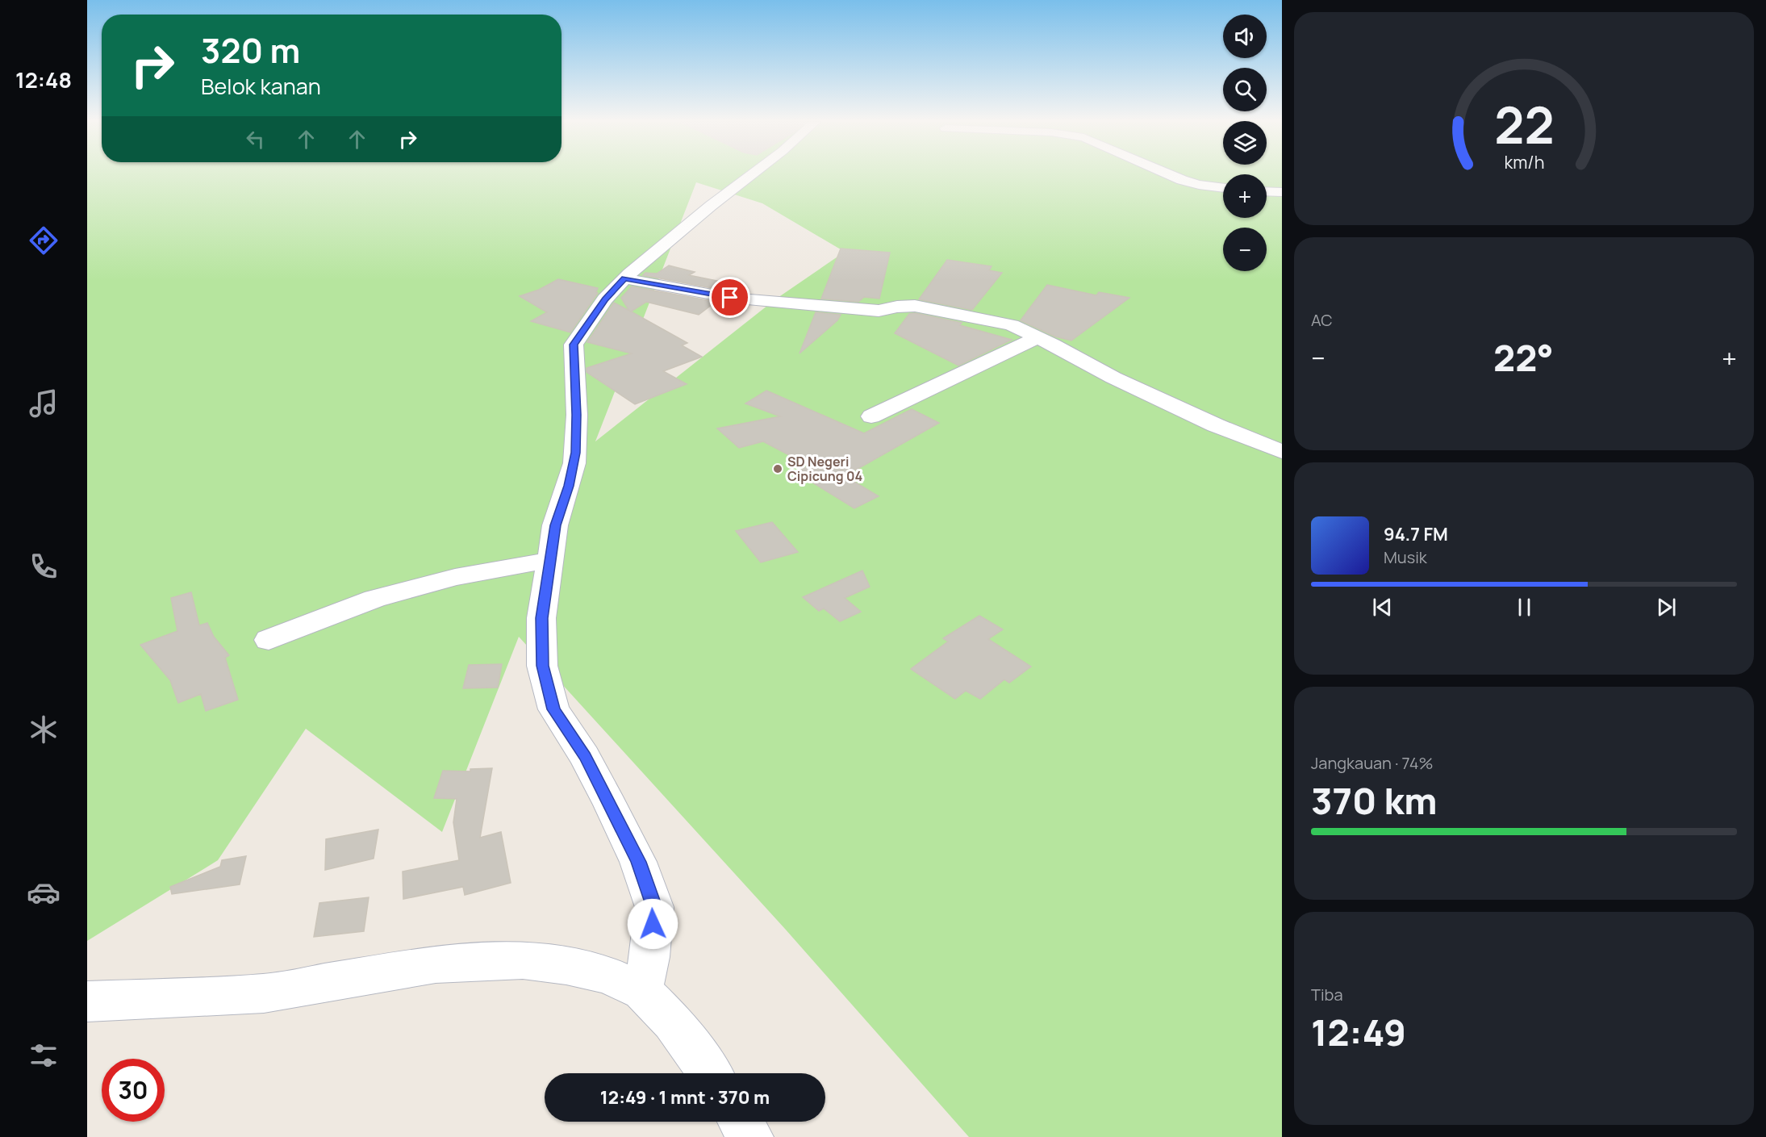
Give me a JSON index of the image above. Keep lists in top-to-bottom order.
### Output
{
  "places": ["SD Negeri Cipicung 04"],
  "page": {
    "tabs": "12:48",
    "map_buttons": ["+", "−"],
    "turn": ["320 m", "Belok kanan"],
    "tile": [
      "AC",
      ["Jangkauan · 74%", "370 km"],
      ["Tiba", "12:49"]
    ],
    "heat": ["−", "22°", "+"],
    "song": ["94.7 FM", "Musik"],
    "limit": "30",
    "trip": "12:49 · 1 mnt · 370 m",
    "gauge": ["22", "km/h"]
  }
}
